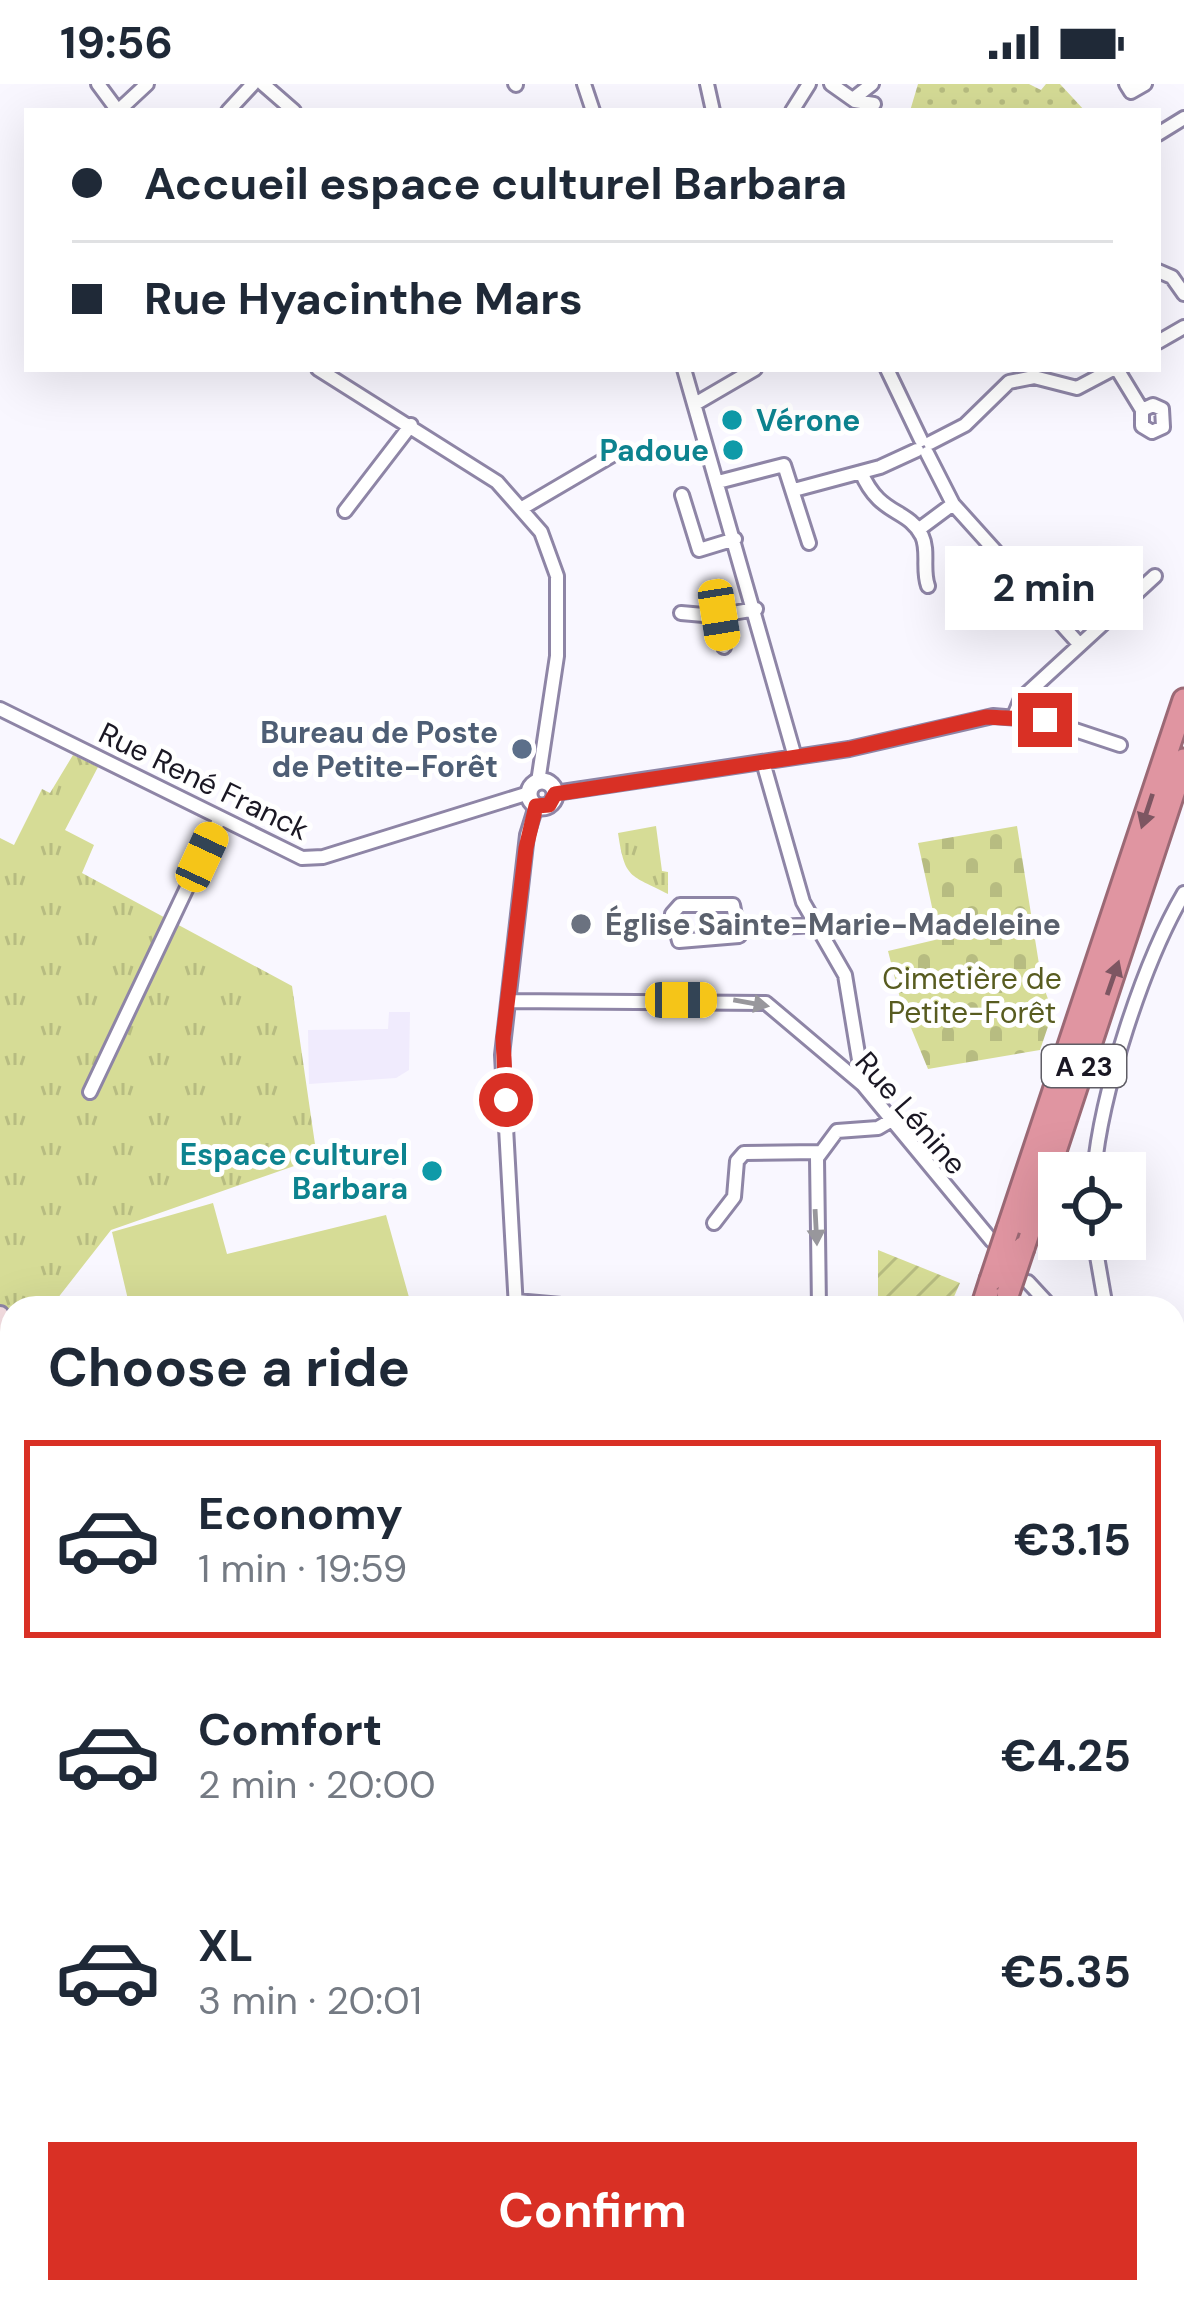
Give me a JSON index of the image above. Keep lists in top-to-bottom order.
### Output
{
  "streets": {
    "highway": ["A 23"],
    "street": ["Rue René Franck", "Rue Lénine"]
  },
  "crossings": [
    ["A 23", "Rue Lénine"]
  ],
  "one_way": ["Rue Lénine"],
  "parks": ["Cimetière de Petite-Forêt"],
  "places": [
    "Vérone",
    "Padoue",
    "Bureau de Poste de Petite-Forêt",
    "Église Sainte-Marie-Madeleine",
    "Espace culturel Barbara"
  ],
  "page": {
    "status": "19:56",
    "banner": ["Accueil espace culturel Barbara", "Rue Hyacinthe Mars"],
    "bubble": "2 min",
    "heading": "Choose a ride",
    "list": [
      {
        "name": "Economy",
        "note": "1 min · 19:59",
        "value": "€3.15"
      },
      {
        "name": "Comfort",
        "note": "2 min · 20:00",
        "value": "€4.25"
      },
      {
        "name": "XL",
        "note": "3 min · 20:01",
        "value": "€5.35"
      }
    ],
    "buttons": "Confirm"
  }
}
